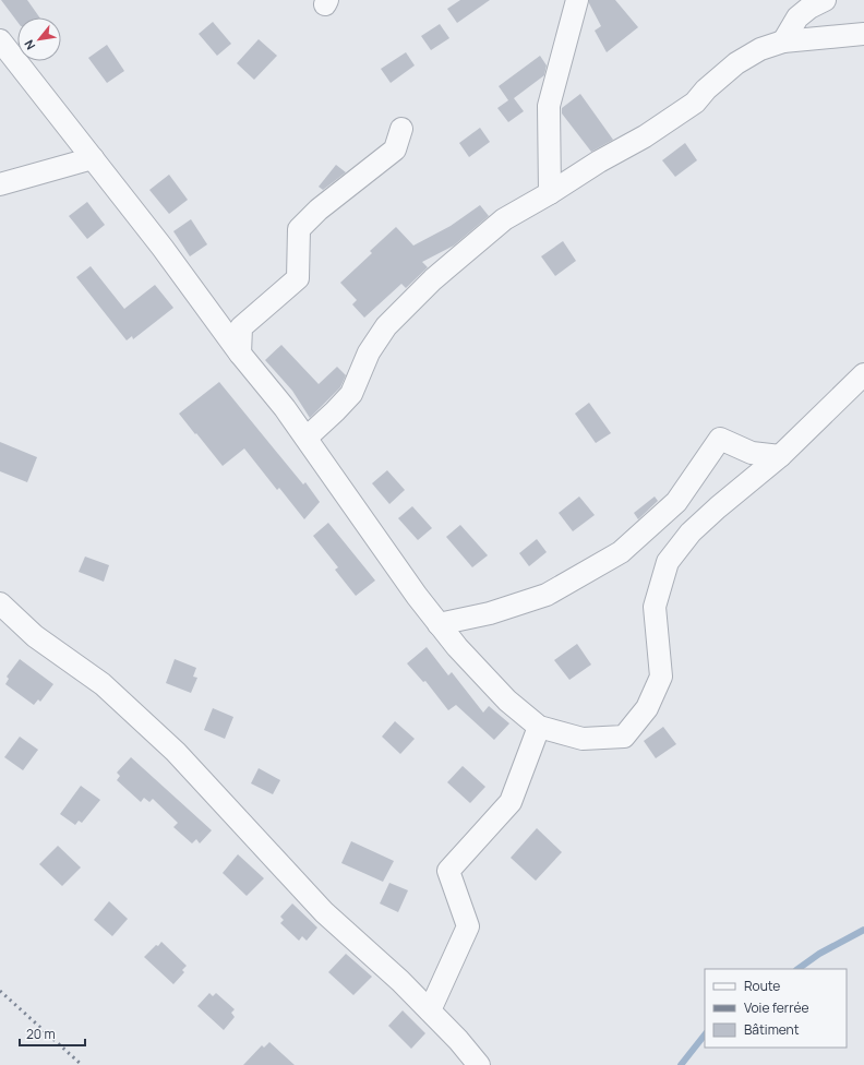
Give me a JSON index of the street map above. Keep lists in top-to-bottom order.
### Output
{
  "legend": ["Route", "Voie ferrée", "Bâtiment"],
  "scale_bar": "20 m",
  "north": "bottom left"
}
